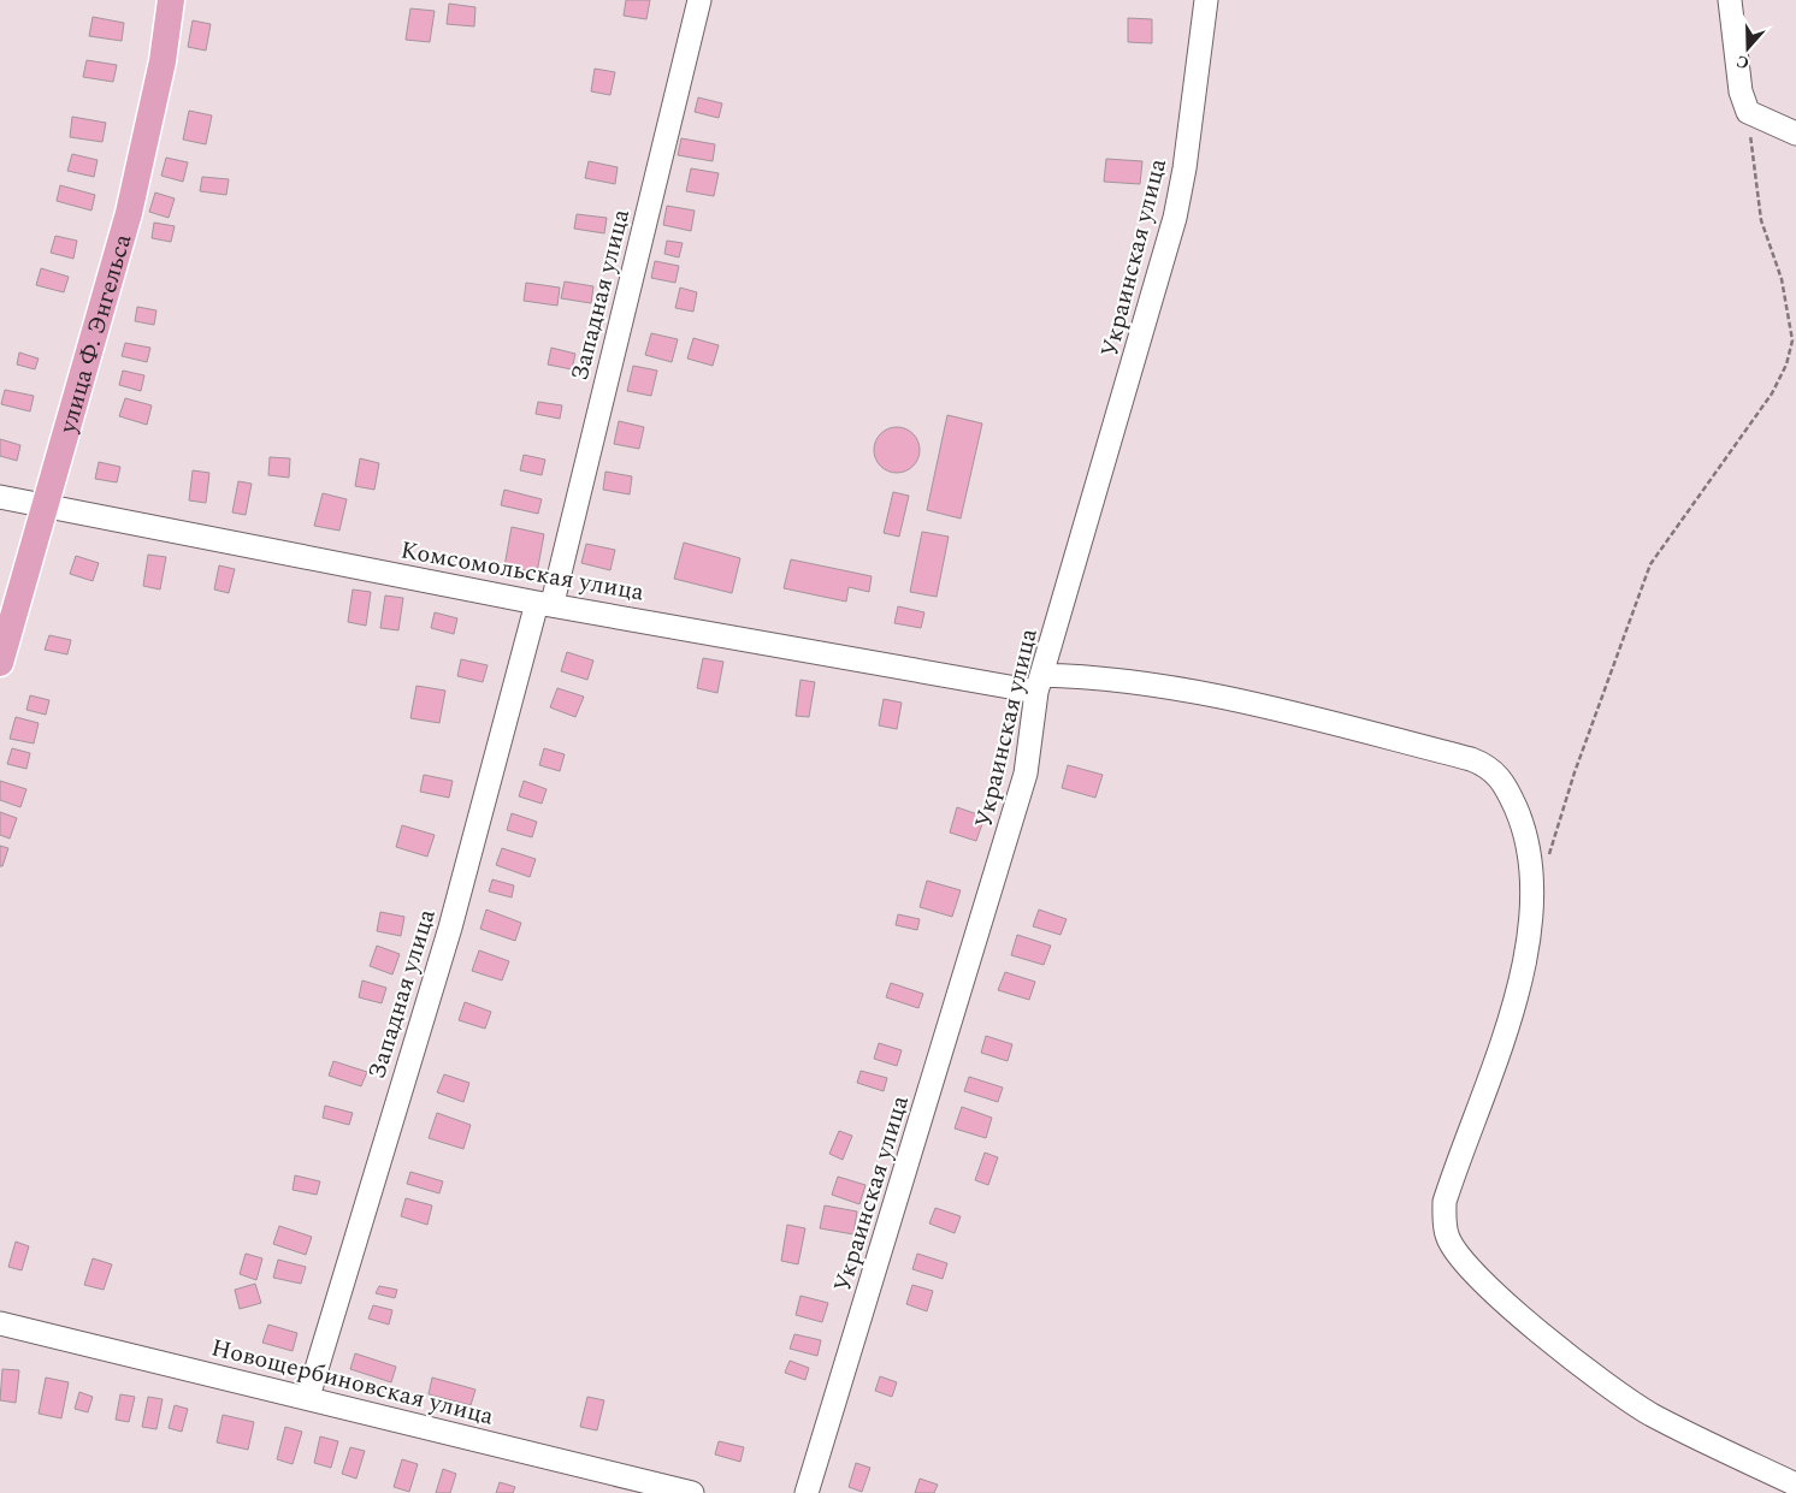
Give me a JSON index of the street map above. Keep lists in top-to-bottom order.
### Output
{
  "streets": {
    "main road": ["улица Ф. Энгельса"],
    "street": [
      "Украинская улица",
      "Западная улица",
      "Комсомольская улица",
      "Новощербиновская улица"
    ]
  },
  "crossings": [
    ["Украинская улица", "Комсомольская улица"],
    ["Западная улица", "Комсомольская улица"],
    ["Западная улица", "Новощербиновская улица"],
    ["улица Ф. Энгельса", "Комсомольская улица"]
  ],
  "north": "bottom"
}
